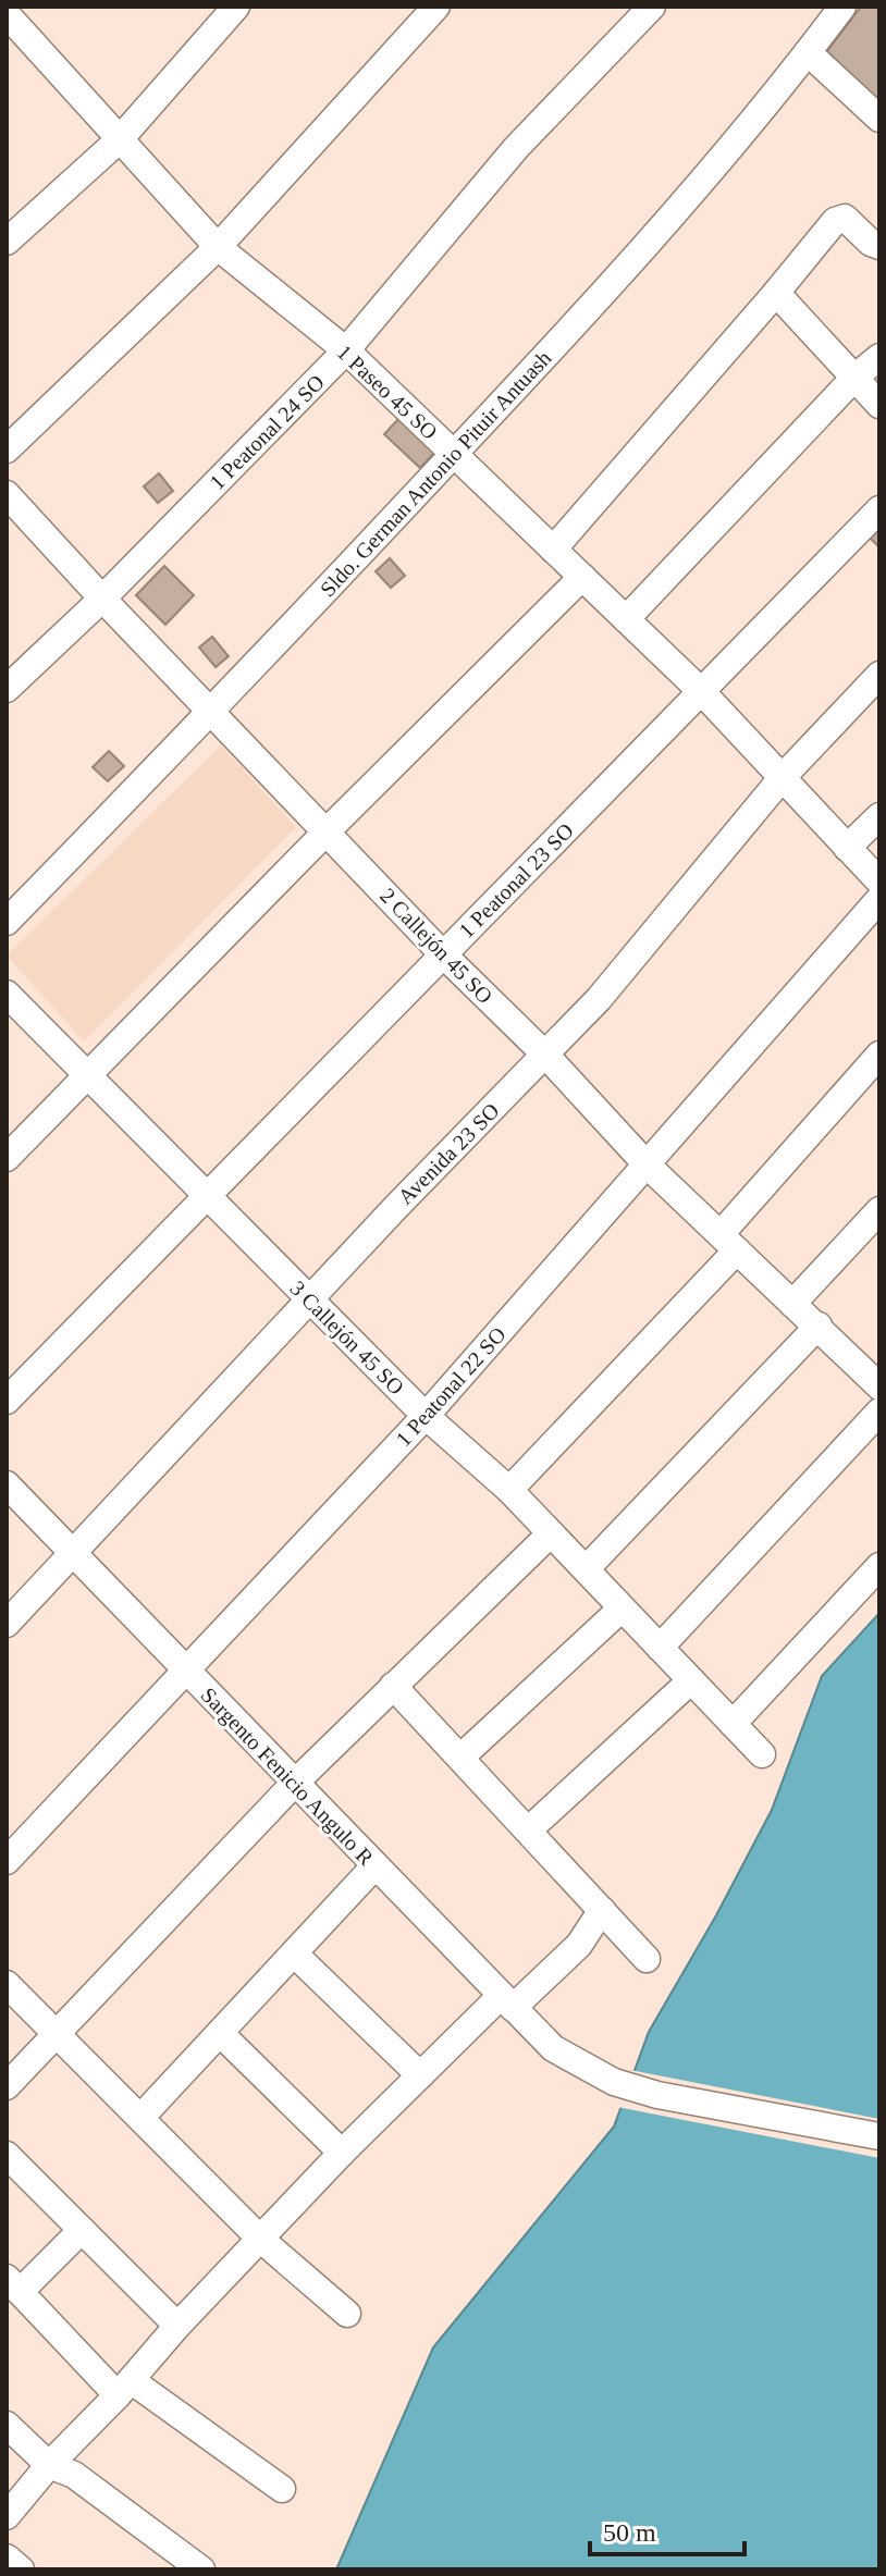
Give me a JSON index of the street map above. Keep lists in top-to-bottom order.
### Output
{
  "streets": {
    "street": [
      "1 Paseo 45 SO",
      "1 Peatonal 24 SO",
      "Sldo. German Antonio Pituir Antuash",
      "1 Peatonal 23 SO",
      "2 Callejón 45 SO",
      "Avenida 23 SO",
      "3 Callejón 45 SO",
      "1 Peatonal 22 SO",
      "Sargento Fenicio Angulo R"
    ]
  },
  "crossings": [
    ["1 Paseo 45 SO", "1 Peatonal 24 SO"],
    ["1 Paseo 45 SO", "Sldo. German Antonio Pituir Antuash"],
    ["1 Paseo 45 SO", "1 Peatonal 23 SO"],
    ["1 Paseo 45 SO", "Avenida 23 SO"],
    ["1 Peatonal 24 SO", "2 Callejón 45 SO"],
    ["Sldo. German Antonio Pituir Antuash", "2 Callejón 45 SO"],
    ["1 Peatonal 23 SO", "2 Callejón 45 SO"],
    ["1 Peatonal 23 SO", "3 Callejón 45 SO"],
    ["2 Callejón 45 SO", "Avenida 23 SO"],
    ["2 Callejón 45 SO", "1 Peatonal 22 SO"],
    ["Avenida 23 SO", "3 Callejón 45 SO"],
    ["Avenida 23 SO", "Sargento Fenicio Angulo R"],
    ["3 Callejón 45 SO", "1 Peatonal 22 SO"],
    ["1 Peatonal 22 SO", "Sargento Fenicio Angulo R"]
  ],
  "scale_bar": "50 m"
}
